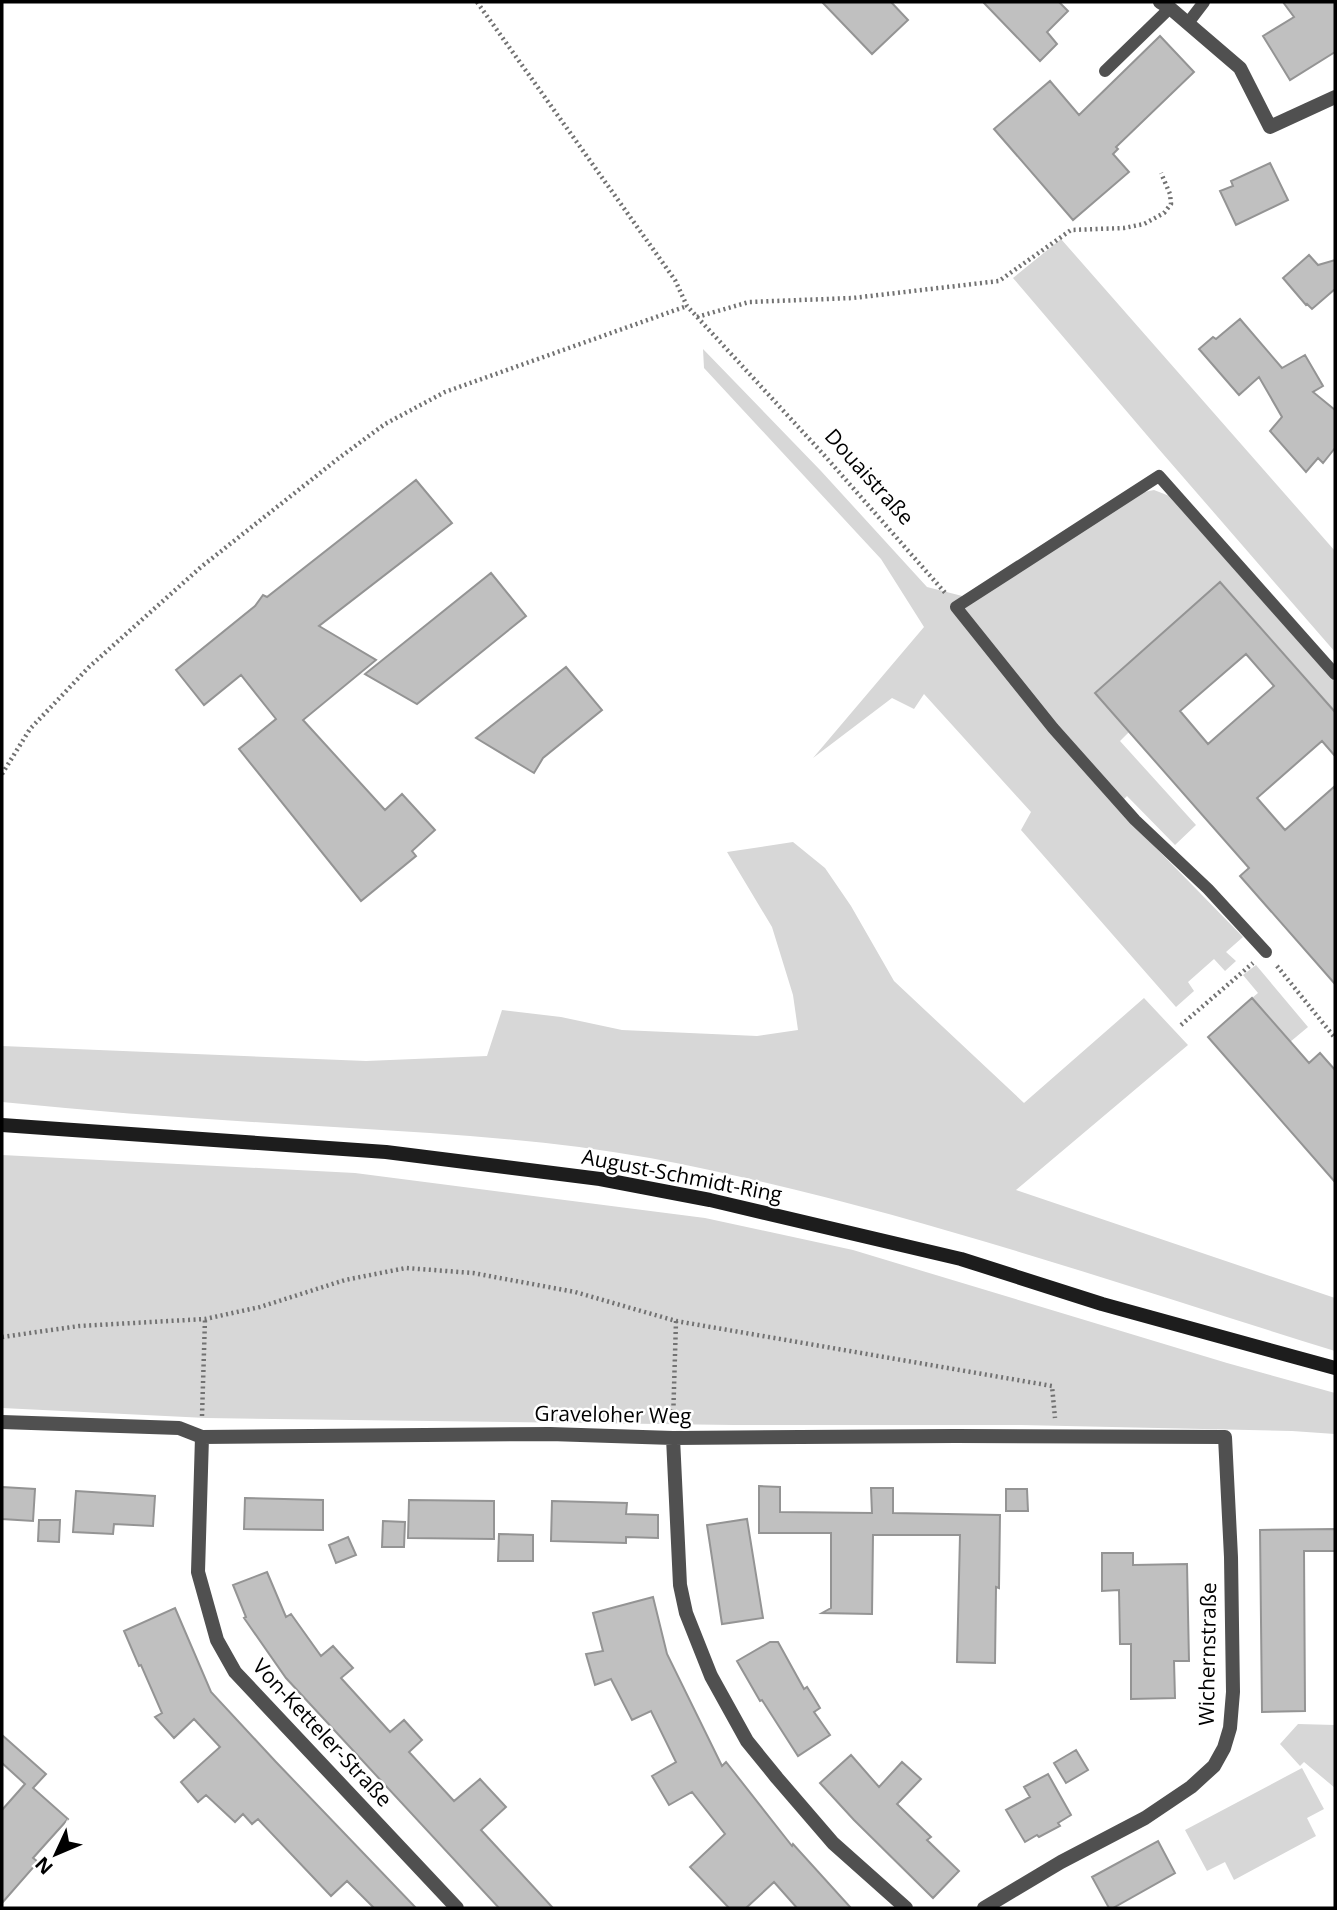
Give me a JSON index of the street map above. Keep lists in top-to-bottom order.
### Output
{
  "streets": {
    "main road": ["August-Schmidt-Ring"],
    "street": ["Graveloher Weg", "Wichernstraße", "Von-Ketteler-Straße"],
    "path": ["Douaistraße"]
  },
  "crossings": [
    ["Graveloher Weg", "Wichernstraße"],
    ["Graveloher Weg", "Von-Ketteler-Straße"]
  ],
  "north": "bottom left"
}
